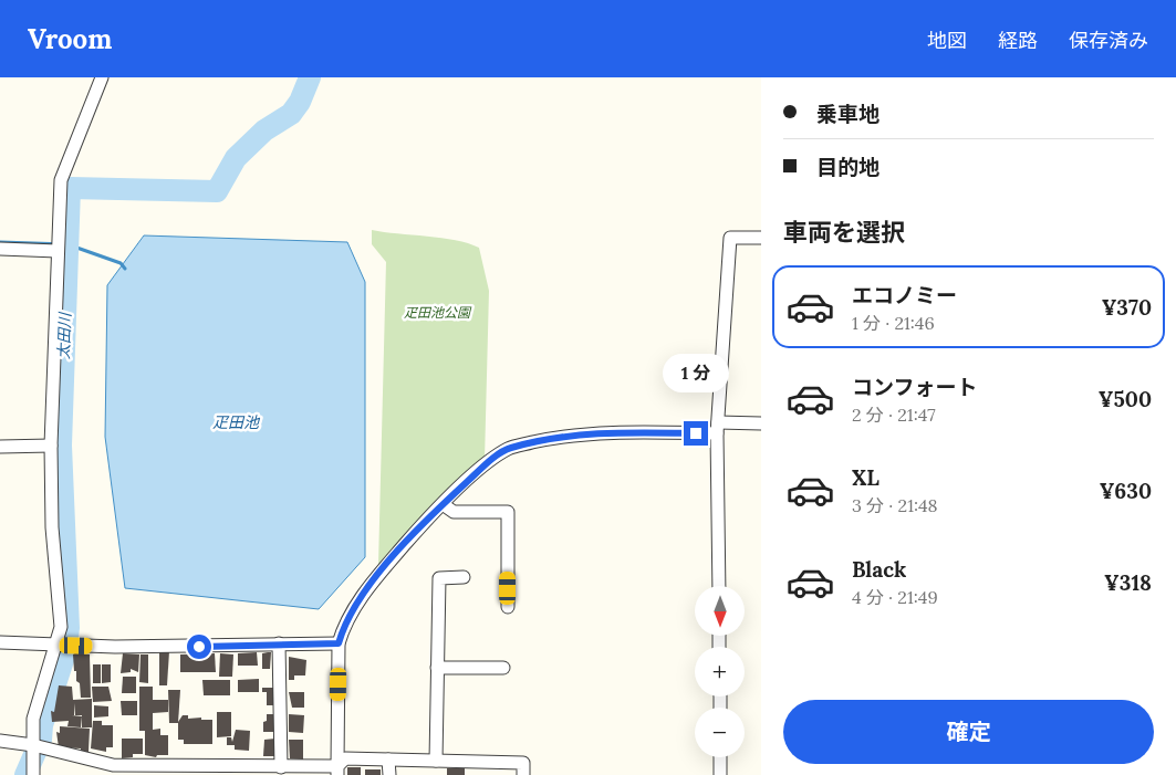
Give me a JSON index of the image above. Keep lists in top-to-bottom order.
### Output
{
  "water": ["太田川", "疋田池"],
  "parks": ["疋田池公園"],
  "north": "bottom",
  "page": {
    "header": "Vroom",
    "nav": ["地図", "経路", "保存済み"],
    "banner": ["乗車地", "目的地"],
    "heading": "車両を選択",
    "list": [
      {
        "name": "エコノミー",
        "note": "1 分 · 21:46",
        "value": "¥370"
      },
      {
        "name": "コンフォート",
        "note": "2 分 · 21:47",
        "value": "¥500"
      },
      {
        "name": "XL",
        "note": "3 分 · 21:48",
        "value": "¥630"
      },
      {
        "name": "Black",
        "note": "4 分 · 21:49",
        "value": "¥318"
      }
    ],
    "bubble": "1 分",
    "map_buttons": ["+", "−"],
    "buttons": "確定"
  }
}
